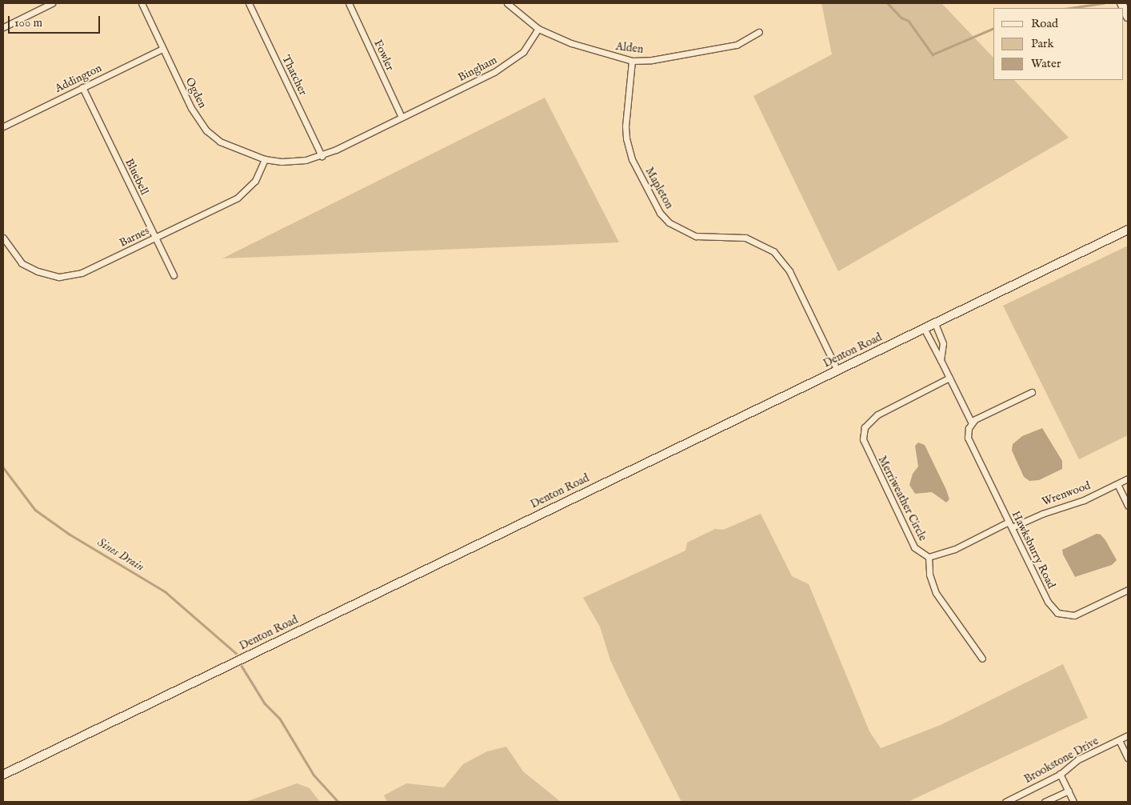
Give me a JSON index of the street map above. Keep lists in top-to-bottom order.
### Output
{
  "streets": {
    "street": [
      "Alden",
      "Fowler",
      "Bingham",
      "Thatcher",
      "Addington",
      "Ogden",
      "Bluebell",
      "Mapleton",
      "Barnes",
      "Denton Road",
      "Wrenwood",
      "Merriweather Circle",
      "Hawksburry Road",
      "Brookstone Drive"
    ]
  },
  "crossings": [
    ["Alden", "Bingham"],
    ["Alden", "Mapleton"],
    ["Fowler", "Bingham"],
    ["Bingham", "Thatcher"],
    ["Bingham", "Ogden"],
    ["Thatcher", "Ogden"],
    ["Addington", "Ogden"],
    ["Addington", "Bluebell"],
    ["Ogden", "Barnes"],
    ["Bluebell", "Barnes"],
    ["Mapleton", "Denton Road"],
    ["Wrenwood", "Hawksburry Road"]
  ],
  "water": ["Sines Drain"],
  "legend": ["Road", "Park", "Water"],
  "scale_bar": "100 m"
}
